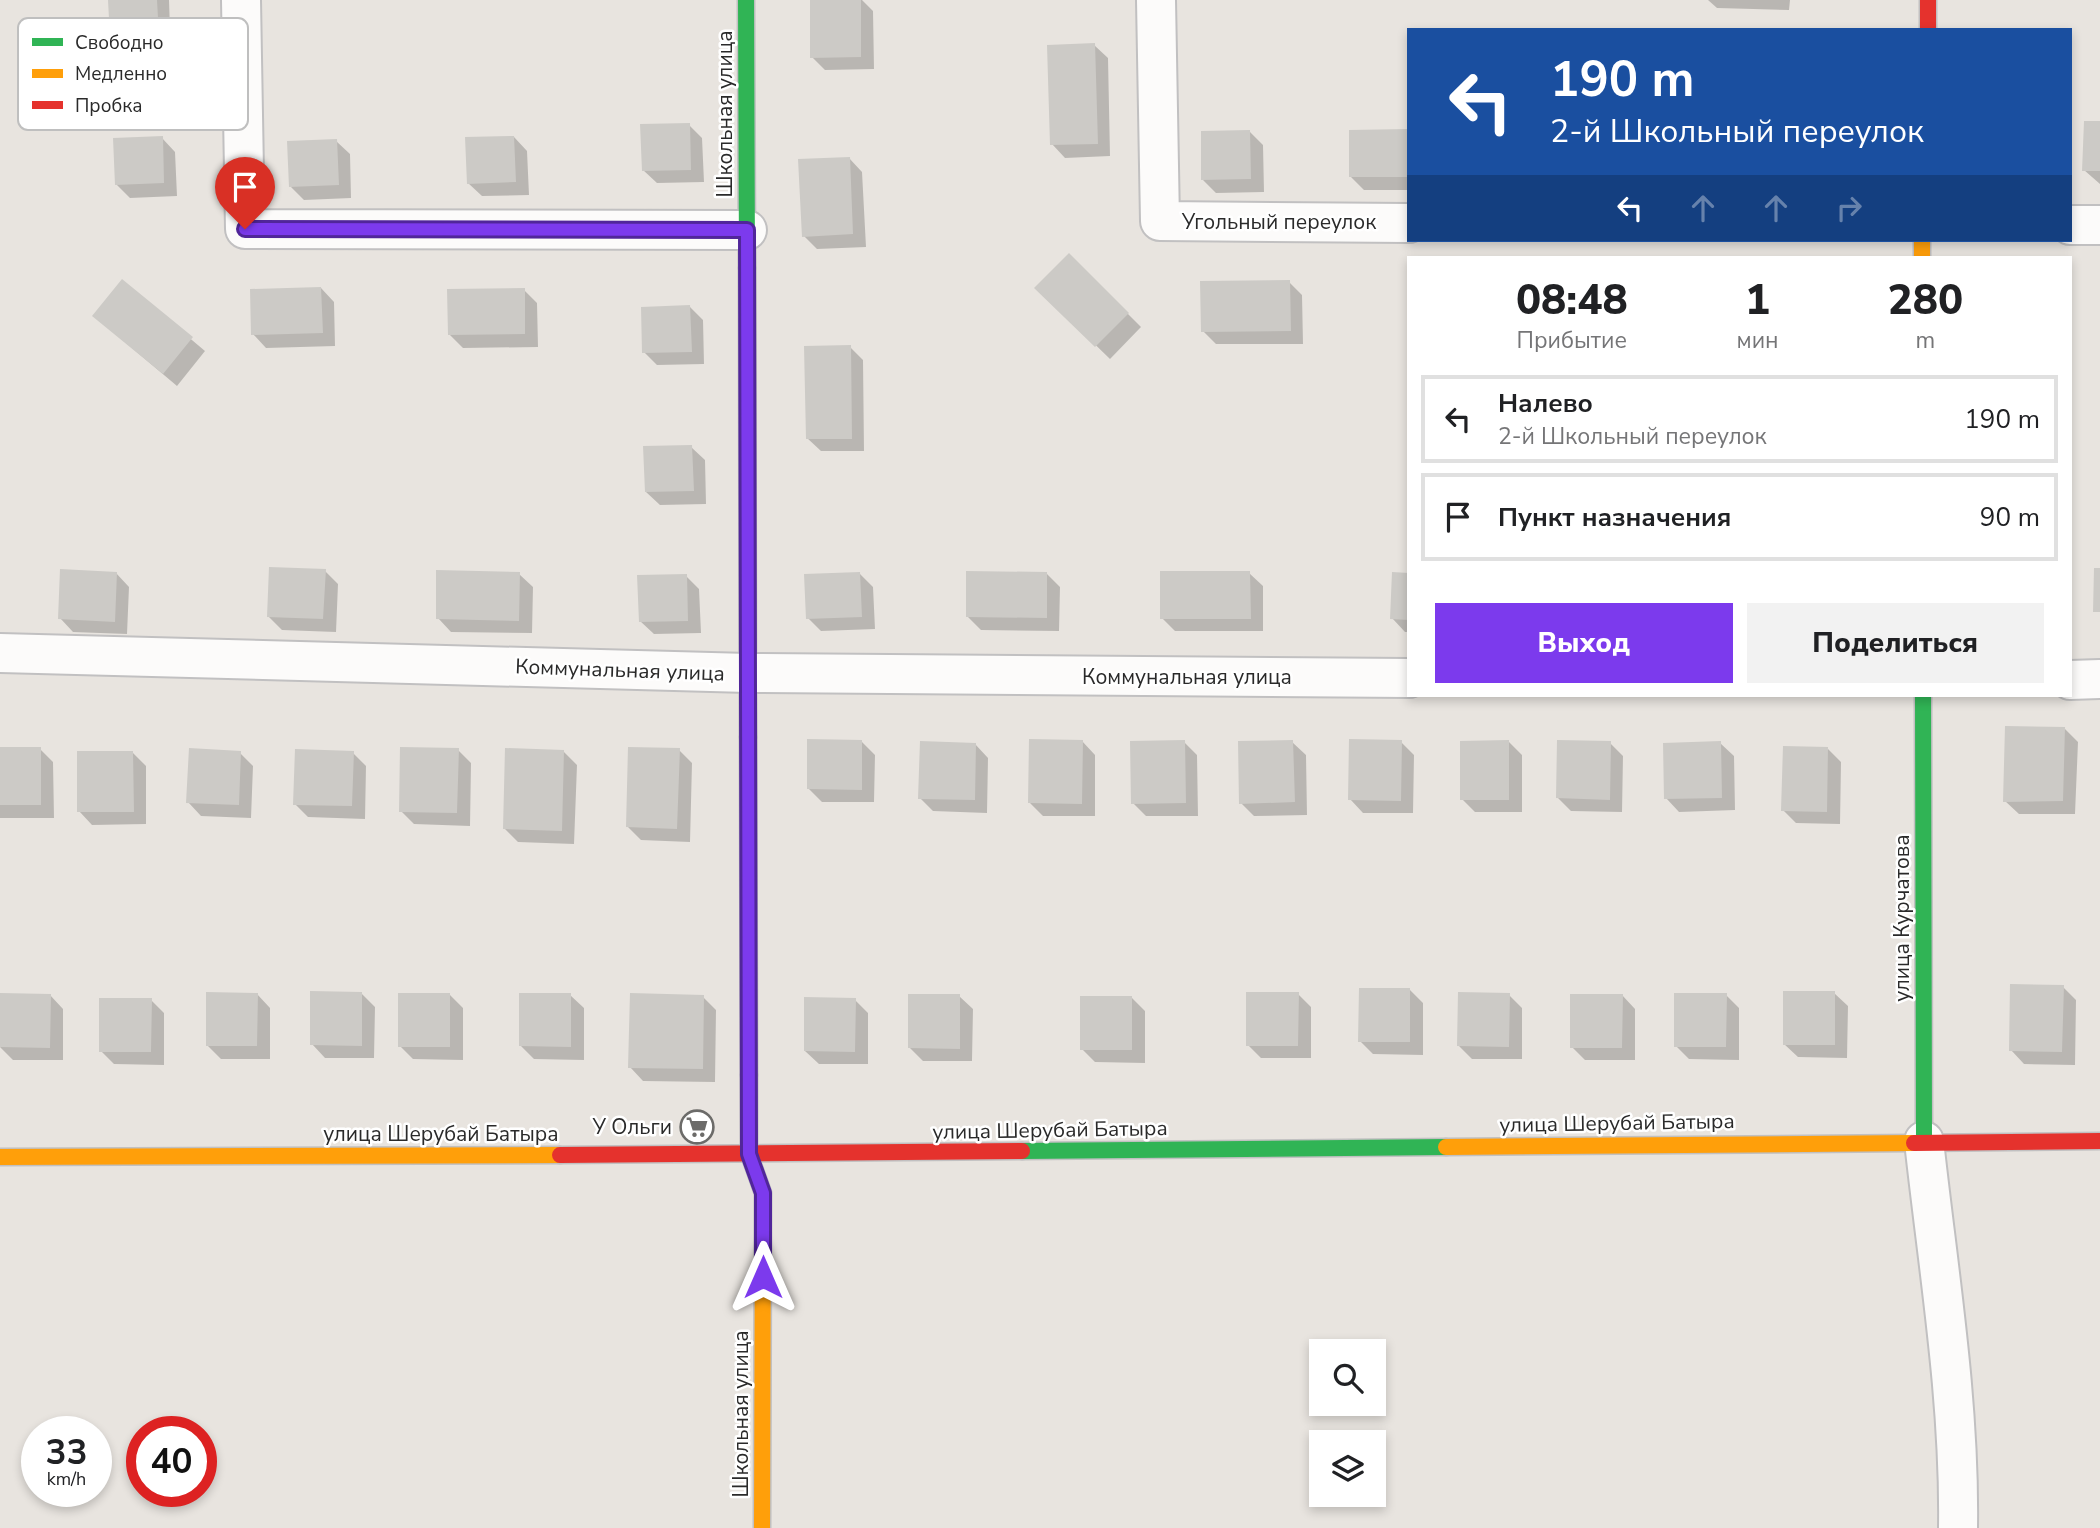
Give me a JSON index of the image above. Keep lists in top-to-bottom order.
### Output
{
  "streets": {
    "street": [
      "Школьная улица",
      "Угольный переулок",
      "Коммунальная улица",
      "улица Курчатова",
      "улица Шерубай Батыра"
    ]
  },
  "crossings": [
    ["Школьная улица", "Коммунальная улица"],
    ["Школьная улица", "улица Шерубай Батыра"],
    ["улица Курчатова", "улица Шерубай Батыра"]
  ],
  "places": {
    "supermarket": ["У Ольги"]
  },
  "legend": ["Свободно", "Медленно", "Пробка"],
  "page": {
    "turn": ["190 m", "2-й Школьный переулок"],
    "eta": [
      "08:48",
      "Прибытие",
      "1",
      "мин",
      "280",
      "m"
    ],
    "list": [
      {
        "name": "Налево",
        "note": "2-й Школьный переулок",
        "value": "190 m"
      },
      {
        "name": "Пункт назначения",
        "value": "90 m"
      }
    ],
    "buttons": ["Выход", "Поделиться"],
    "speed": "33 km/h",
    "limit": "40"
  }
}
